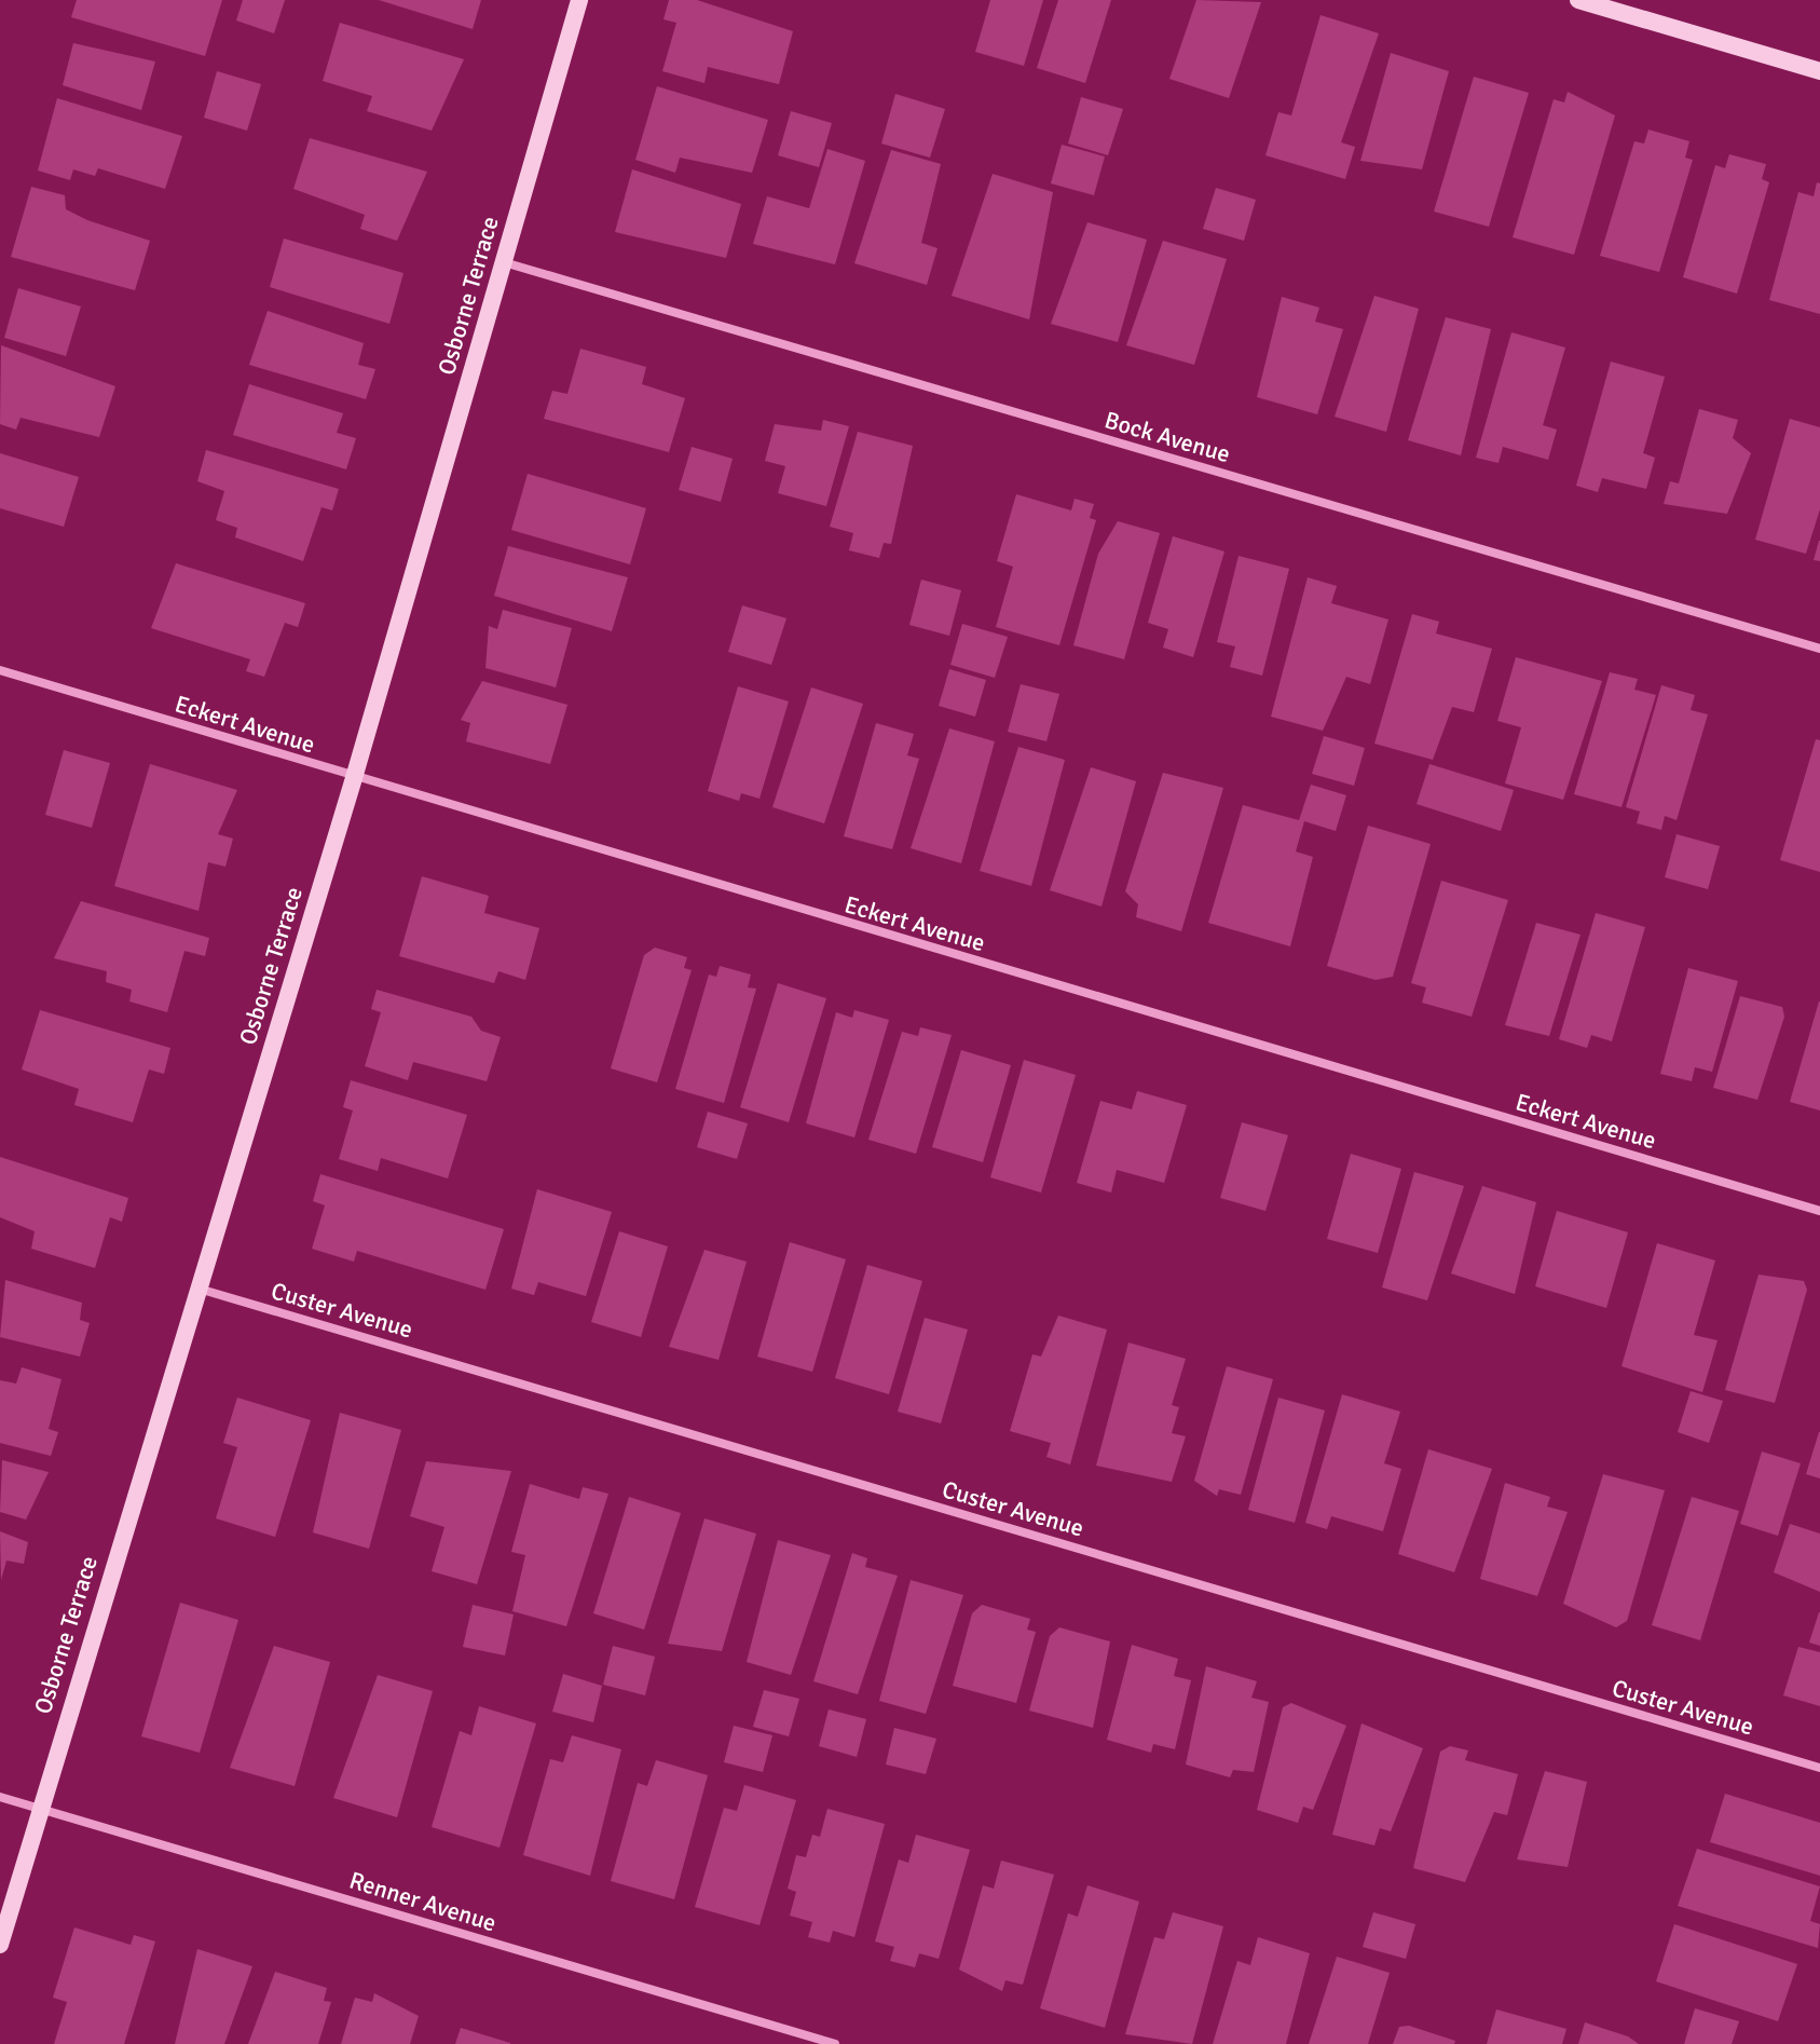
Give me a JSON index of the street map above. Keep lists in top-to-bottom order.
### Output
{
  "streets": {
    "street": [
      "Osborne Terrace",
      "Bock Avenue",
      "Eckert Avenue",
      "Custer Avenue",
      "Renner Avenue"
    ]
  },
  "crossings": [
    ["Osborne Terrace", "Bock Avenue"],
    ["Osborne Terrace", "Eckert Avenue"],
    ["Osborne Terrace", "Custer Avenue"],
    ["Osborne Terrace", "Renner Avenue"]
  ]
}
